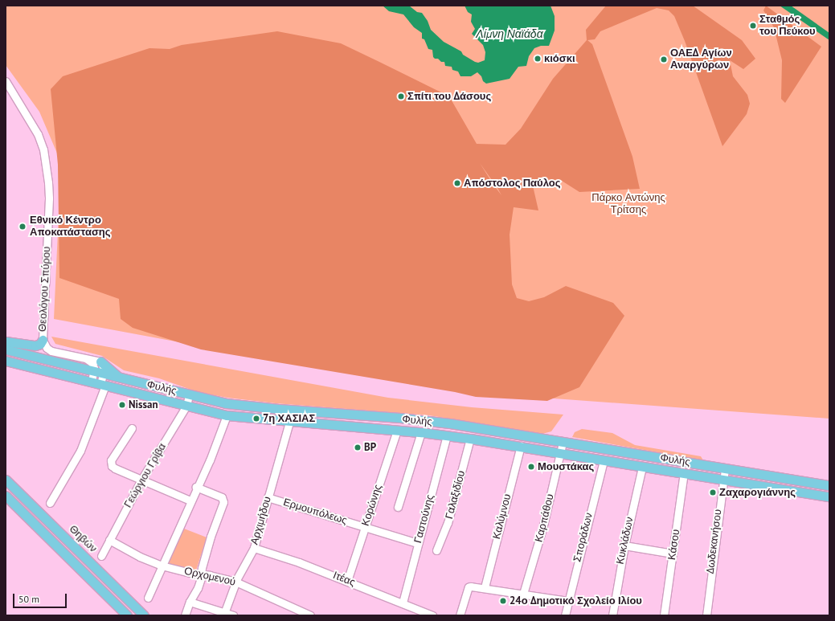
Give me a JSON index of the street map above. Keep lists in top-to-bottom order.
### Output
{
  "streets": {
    "main road": ["Φυλής", "Θηβών"],
    "street": [
      "Θεολόγου Σπύρου",
      "Γεώργιου Γρίβα",
      "Γαλαξιδίου",
      "Κορώνης",
      "Ερμουπόλεως",
      "Καλύμνου",
      "Καρπάθου",
      "Γαστούνης",
      "Αρχιμήδου",
      "Σποράδων",
      "Κυκλάδων",
      "Δωδεκανήσου",
      "Κάσου",
      "Ορχομενού",
      "Ιτέας"
    ]
  },
  "crossings": [
    ["Φυλής", "Γεώργιου Γρίβα"],
    ["Φυλής", "Γαλαξιδίου"],
    ["Φυλής", "Κορώνης"],
    ["Φυλής", "Καλύμνου"],
    ["Φυλής", "Καρπάθου"],
    ["Φυλής", "Γαστούνης"],
    ["Φυλής", "Αρχιμήδου"],
    ["Φυλής", "Σποράδων"],
    ["Φυλής", "Κυκλάδων"],
    ["Φυλής", "Δωδεκανήσου"],
    ["Φυλής", "Κάσου"],
    ["Γεώργιου Γρίβα", "Ορχομενού"],
    ["Κορώνης", "Ερμουπόλεως"],
    ["Κορώνης", "Ιτέας"],
    ["Ερμουπόλεως", "Γαστούνης"],
    ["Ερμουπόλεως", "Αρχιμήδου"],
    ["Γαστούνης", "Ιτέας"],
    ["Αρχιμήδου", "Ορχομενού"],
    ["Αρχιμήδου", "Ιτέας"]
  ],
  "water": ["Λίμνη Ναϊάδα"],
  "parks": ["Πάρκο Αντώνης Τρίτσης"],
  "places": [
    "Σταθμός του Πεύκου",
    "κιόσκι",
    "ΟΑΕΔ Αγίων Αναργύρων",
    "Σπίτι του Δάσους",
    "Απόστολος Παύλος",
    "Εθνικό Κέντρο Αποκατάστασης",
    "Nissan",
    "7η ΧΑΣΙΑΣ",
    "BP",
    "Μουστάκας",
    "Ζαχαρογιάννης",
    "24ο Δημοτικό Σχολείο Ιλίου"
  ],
  "scale_bar": "50 m"
}
